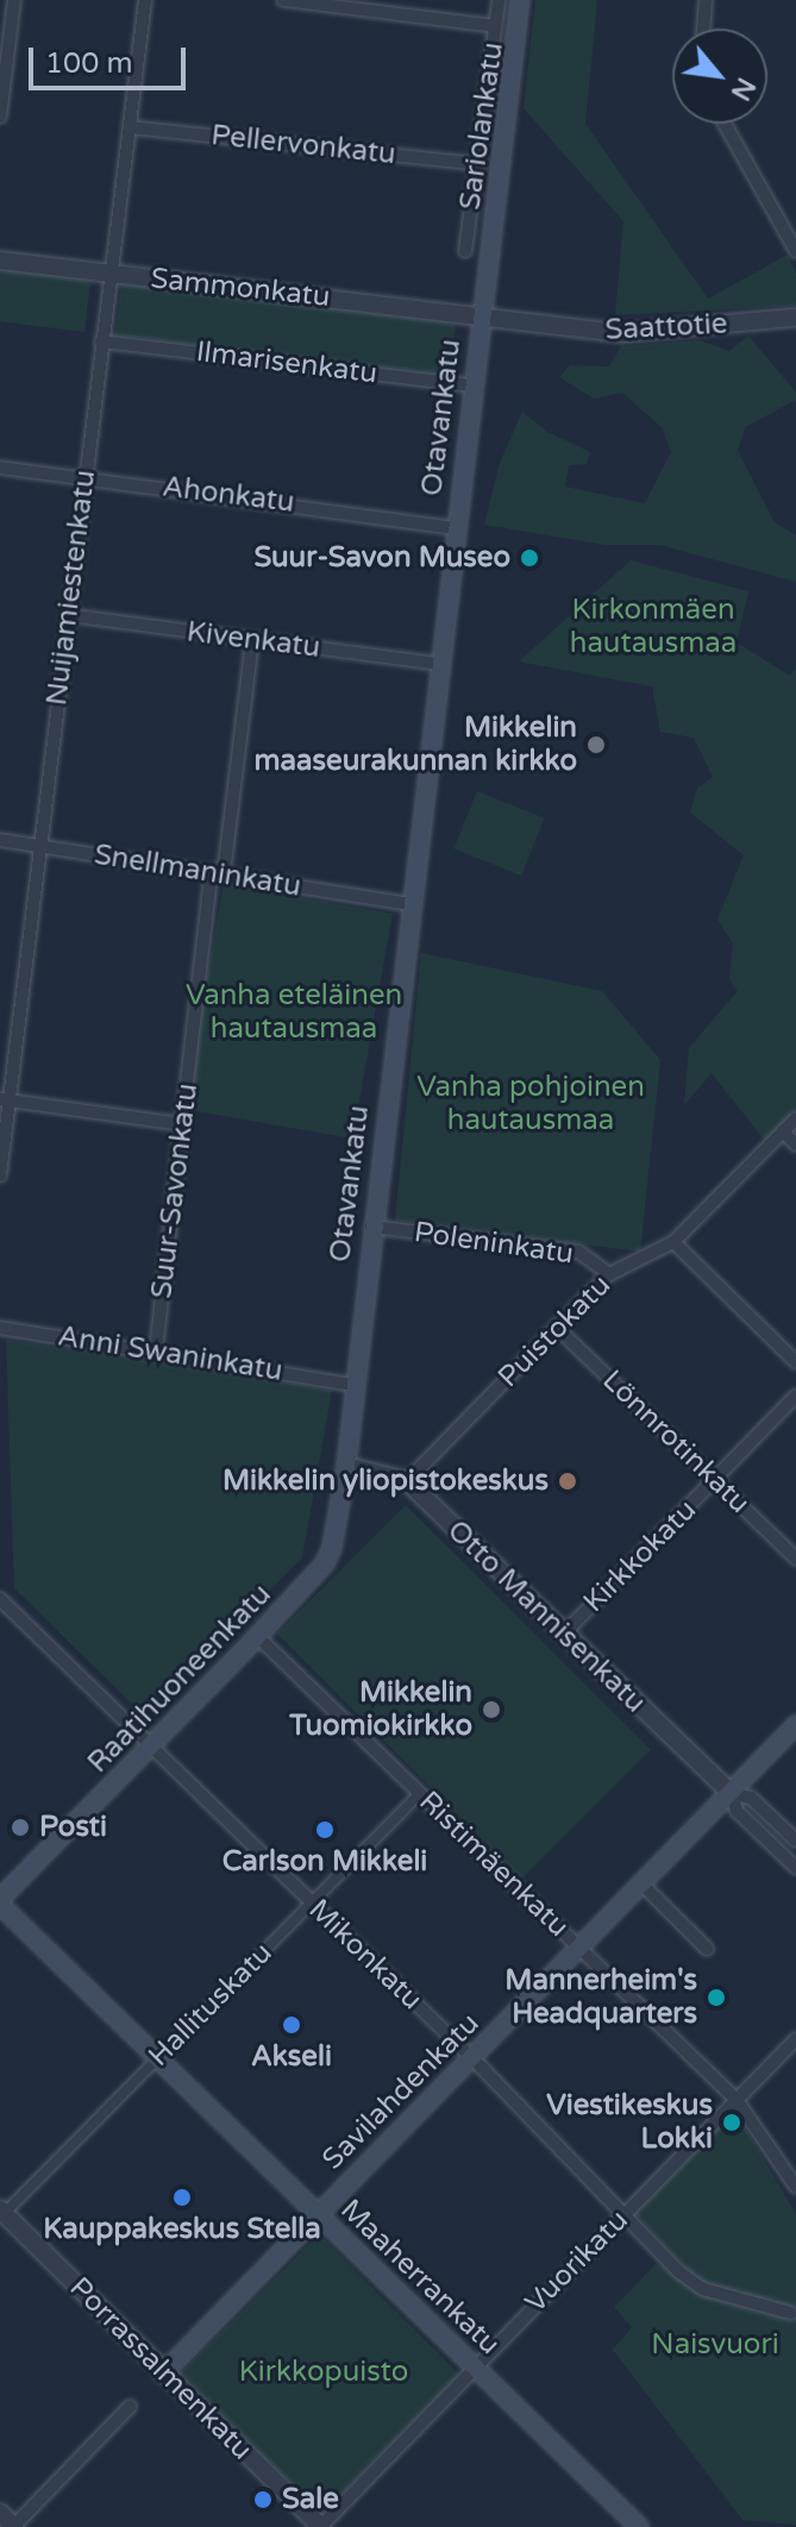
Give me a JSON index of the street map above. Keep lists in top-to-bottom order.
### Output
{
  "streets": {
    "main road": [
      "Otavankatu",
      "Raatihuoneenkatu",
      "Savilahdenkatu",
      "Maaherrankatu"
    ],
    "street": [
      "Sariolankatu",
      "Pellervonkatu",
      "Sammonkatu",
      "Saattotie",
      "Ilmarisenkatu",
      "Ahonkatu",
      "Nuijamiestenkatu",
      "Kivenkatu",
      "Snellmaninkatu",
      "Suur-Savonkatu",
      "Poleninkatu",
      "Puistokatu",
      "Anni Swaninkatu",
      "Lönnrotinkatu",
      "Kirkkokatu",
      "Otto Mannisenkatu",
      "Ristimäenkatu",
      "Mikonkatu",
      "Hallituskatu",
      "Vuorikatu",
      "Porrassalmenkatu"
    ]
  },
  "crossings": [
    ["Sariolankatu", "Pellervonkatu"],
    ["Pellervonkatu", "Nuijamiestenkatu"],
    ["Sammonkatu", "Saattotie"],
    ["Sammonkatu", "Otavankatu"],
    ["Sammonkatu", "Nuijamiestenkatu"],
    ["Saattotie", "Otavankatu"],
    ["Ilmarisenkatu", "Otavankatu"],
    ["Ilmarisenkatu", "Nuijamiestenkatu"],
    ["Otavankatu", "Ahonkatu"],
    ["Otavankatu", "Kivenkatu"],
    ["Otavankatu", "Snellmaninkatu"],
    ["Otavankatu", "Poleninkatu"],
    ["Otavankatu", "Anni Swaninkatu"],
    ["Otavankatu", "Otto Mannisenkatu"],
    ["Otavankatu", "Raatihuoneenkatu"],
    ["Ahonkatu", "Nuijamiestenkatu"],
    ["Nuijamiestenkatu", "Kivenkatu"],
    ["Nuijamiestenkatu", "Snellmaninkatu"],
    ["Kivenkatu", "Suur-Savonkatu"],
    ["Snellmaninkatu", "Suur-Savonkatu"],
    ["Suur-Savonkatu", "Anni Swaninkatu"],
    ["Poleninkatu", "Puistokatu"],
    ["Puistokatu", "Lönnrotinkatu"],
    ["Puistokatu", "Otto Mannisenkatu"],
    ["Lönnrotinkatu", "Kirkkokatu"],
    ["Kirkkokatu", "Otto Mannisenkatu"],
    ["Otto Mannisenkatu", "Raatihuoneenkatu"],
    ["Otto Mannisenkatu", "Savilahdenkatu"],
    ["Raatihuoneenkatu", "Ristimäenkatu"],
    ["Raatihuoneenkatu", "Mikonkatu"],
    ["Raatihuoneenkatu", "Maaherrankatu"],
    ["Ristimäenkatu", "Hallituskatu"],
    ["Ristimäenkatu", "Savilahdenkatu"],
    ["Ristimäenkatu", "Vuorikatu"],
    ["Mikonkatu", "Hallituskatu"],
    ["Mikonkatu", "Savilahdenkatu"],
    ["Mikonkatu", "Vuorikatu"],
    ["Hallituskatu", "Maaherrankatu"],
    ["Hallituskatu", "Porrassalmenkatu"],
    ["Savilahdenkatu", "Maaherrankatu"],
    ["Savilahdenkatu", "Porrassalmenkatu"],
    ["Vuorikatu", "Maaherrankatu"],
    ["Vuorikatu", "Porrassalmenkatu"]
  ],
  "parks": [
    "Kirkonmäen hautausmaa",
    "Vanha eteläinen hautausmaa",
    "Vanha pohjoinen hautausmaa",
    "Naisvuori",
    "Kirkkopuisto"
  ],
  "places": [
    "Suur-Savon Museo",
    "Mikkelin maaseurakunnan kirkko",
    "Mikkelin yliopistokeskus",
    "Mikkelin Tuomiokirkko",
    "Posti",
    "Carlson Mikkeli",
    "Mannerheim's Headquarters",
    "Akseli",
    "Viestikeskus Lokki",
    "Kauppakeskus Stella",
    "Sale"
  ],
  "scale_bar": "100 m",
  "north": "bottom right"
}
